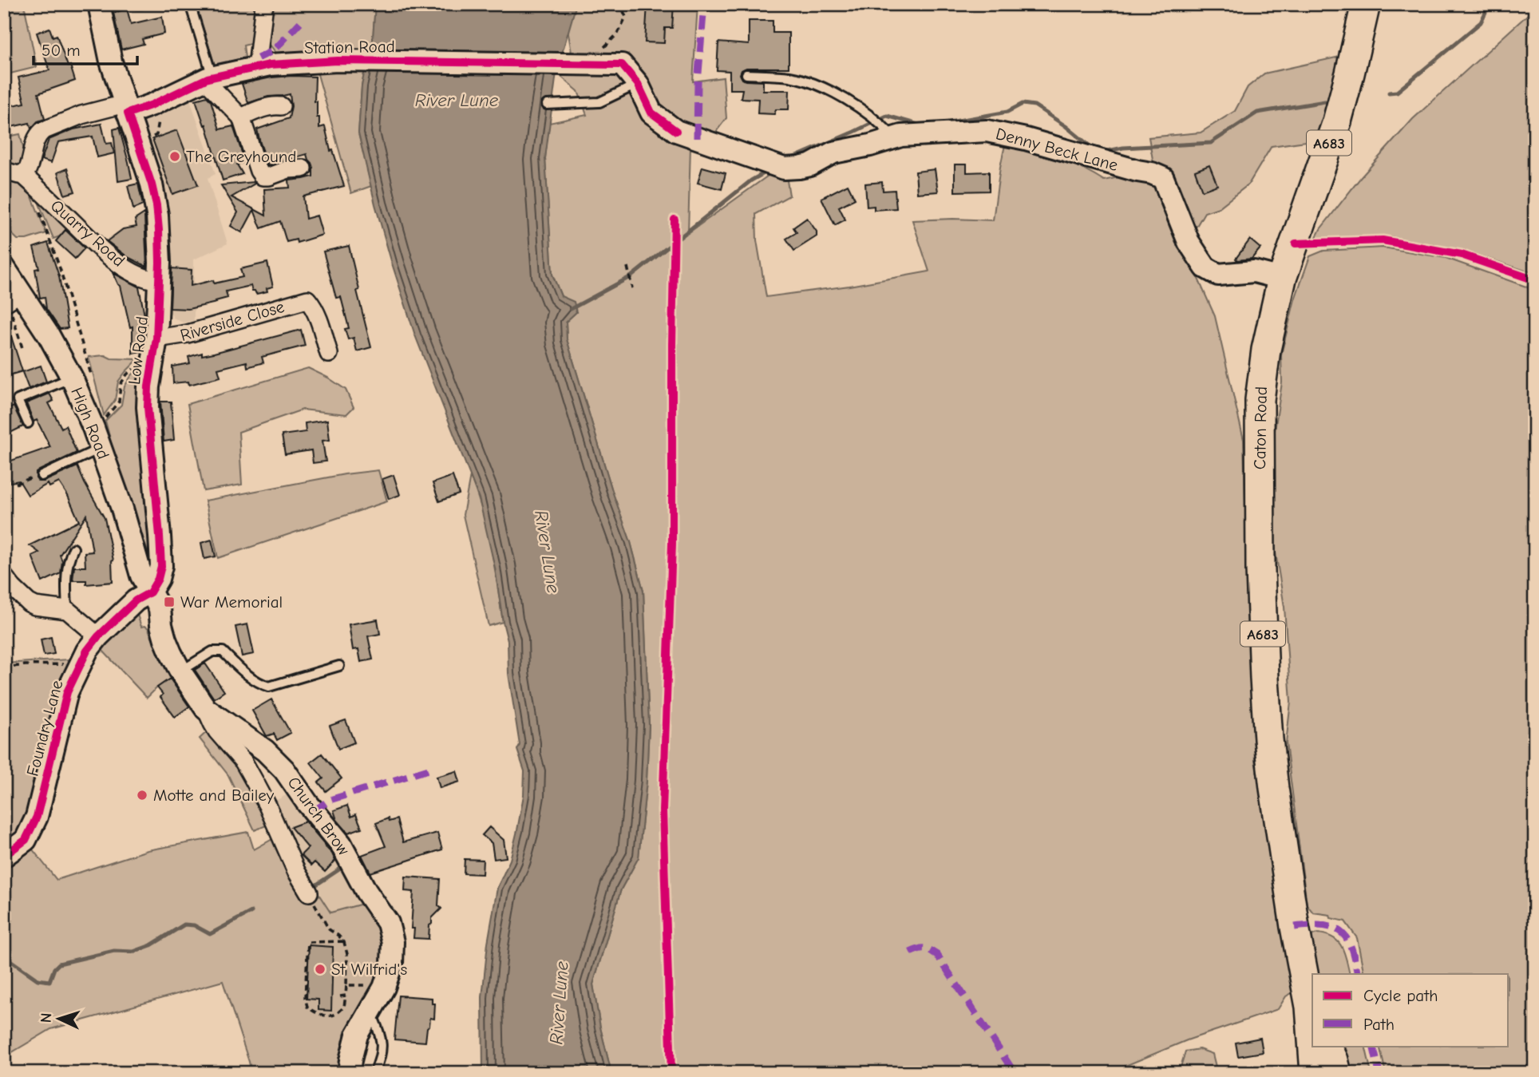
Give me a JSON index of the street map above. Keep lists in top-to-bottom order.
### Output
{
  "streets": {
    "highway": ["A683", "Caton Road"],
    "street": [
      "Station Road",
      "Denny Beck Lane",
      "Quarry Road",
      "Riverside Close",
      "Low Road",
      "High Road",
      "Foundry Lane",
      "Church Brow"
    ]
  },
  "crossings": [
    ["Station Road", "Denny Beck Lane"],
    ["Station Road", "Low Road"],
    ["Denny Beck Lane", "Caton Road"],
    ["Quarry Road", "Low Road"],
    ["Riverside Close", "Low Road"],
    ["Low Road", "High Road"],
    ["Low Road", "Foundry Lane"],
    ["Low Road", "Church Brow"],
    ["High Road", "Foundry Lane"],
    ["High Road", "Church Brow"],
    ["Foundry Lane", "Church Brow"]
  ],
  "water": ["River Lune"],
  "places": {
    "other": ["The Greyhound", "Motte and Bailey", "St Wilfrid's"],
    "transit": ["War Memorial"]
  },
  "legend": ["Cycle path", "Path"],
  "scale_bar": "50 m",
  "north": "left"
}
